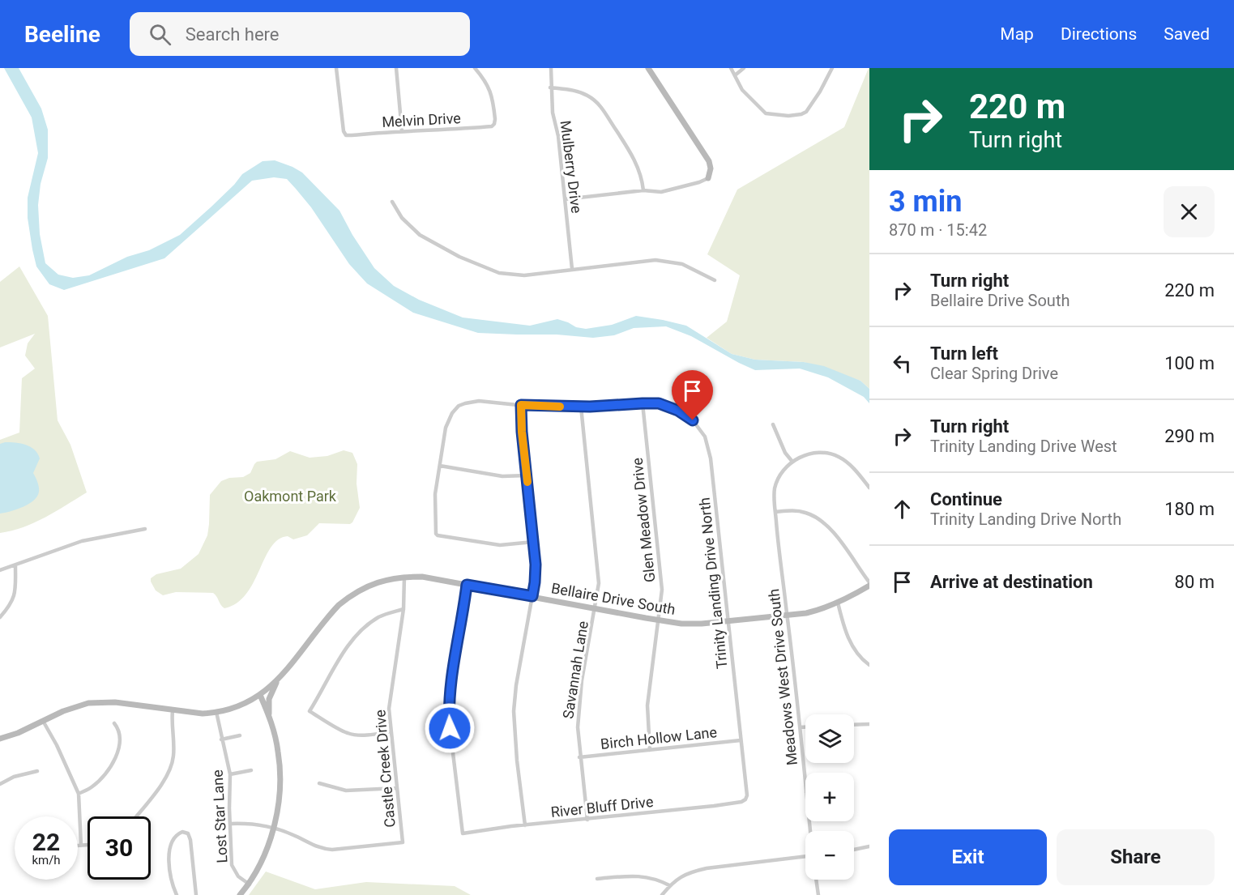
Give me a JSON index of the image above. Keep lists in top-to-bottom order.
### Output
{
  "streets": {
    "street": [
      "Melvin Drive",
      "Mulberry Drive",
      "Glen Meadow Drive",
      "Trinity Landing Drive North",
      "Bellaire Drive South",
      "Savannah Lane",
      "Meadows West Drive South",
      "Birch Hollow Lane",
      "Castle Creek Drive",
      "River Bluff Drive",
      "Lost Star Lane"
    ]
  },
  "crossings": [
    ["Glen Meadow Drive", "Trinity Landing Drive North"],
    ["Glen Meadow Drive", "Bellaire Drive South"],
    ["Glen Meadow Drive", "Birch Hollow Lane"],
    ["Trinity Landing Drive North", "Bellaire Drive South"],
    ["Trinity Landing Drive North", "Savannah Lane"],
    ["Trinity Landing Drive North", "Birch Hollow Lane"],
    ["Trinity Landing Drive North", "River Bluff Drive"],
    ["Bellaire Drive South", "Savannah Lane"],
    ["Bellaire Drive South", "Meadows West Drive South"],
    ["Bellaire Drive South", "Castle Creek Drive"],
    ["Bellaire Drive South", "River Bluff Drive"],
    ["Bellaire Drive South", "Lost Star Lane"],
    ["Savannah Lane", "Birch Hollow Lane"],
    ["Savannah Lane", "River Bluff Drive"]
  ],
  "parks": ["Oakmont Park"],
  "page": {
    "header": "Beeline",
    "search": "Search here",
    "nav": ["Map", "Directions", "Saved"],
    "turn": ["220 m", "Turn right"],
    "heading": ["3 min", "870 m · 15:42"],
    "list": [
      {
        "name": "Turn right",
        "note": "Bellaire Drive South",
        "value": "220 m"
      },
      {
        "name": "Turn left",
        "note": "Clear Spring Drive",
        "value": "100 m"
      },
      {
        "name": "Turn right",
        "note": "Trinity Landing Drive West",
        "value": "290 m"
      },
      {
        "name": "Continue",
        "note": "Trinity Landing Drive North",
        "value": "180 m"
      },
      {
        "name": "Arrive at destination",
        "value": "80 m"
      }
    ],
    "map_buttons": ["+", "−"],
    "speed": "22 km/h",
    "limit": "30",
    "buttons": ["Exit", "Share"]
  }
}
